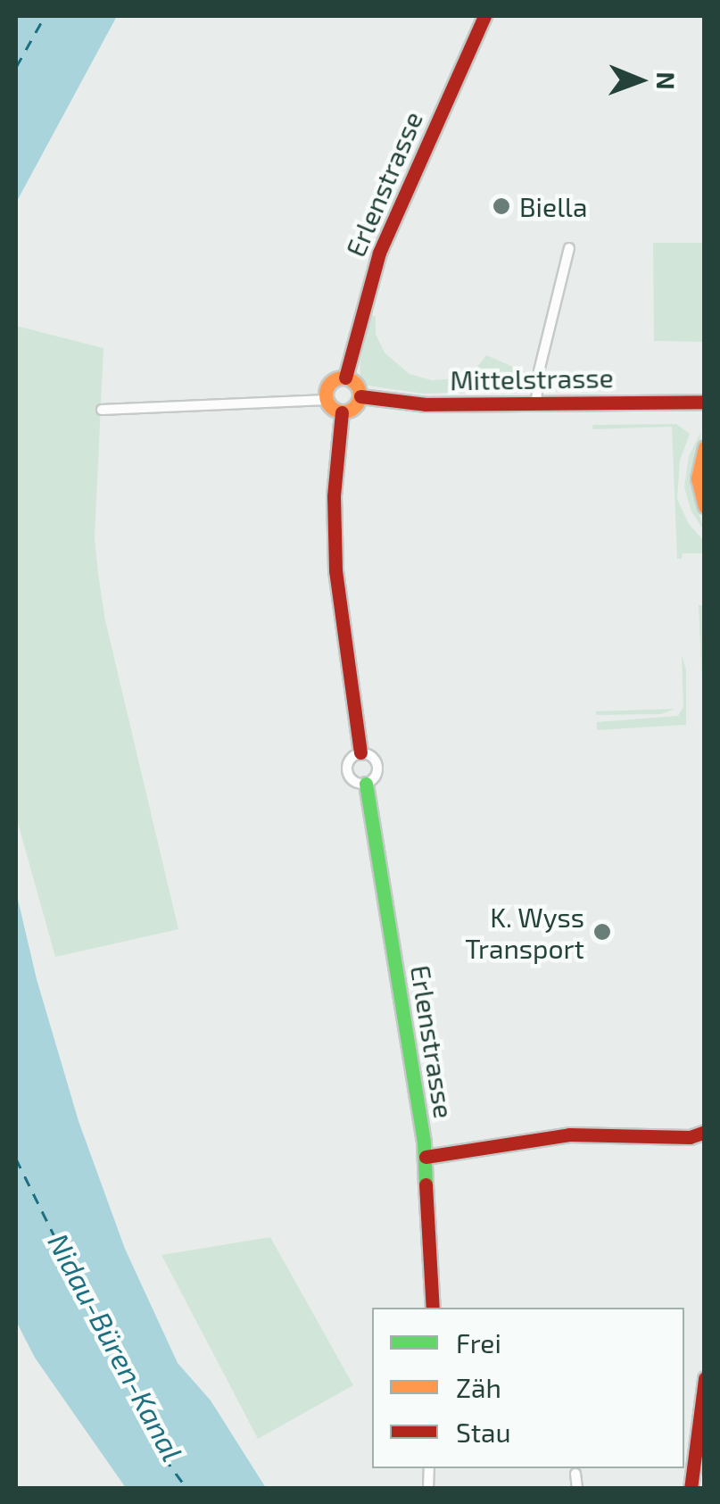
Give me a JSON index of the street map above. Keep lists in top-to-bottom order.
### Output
{
  "streets": {
    "main road": ["Erlenstrasse", "Mittelstrasse"]
  },
  "crossings": [
    ["Erlenstrasse", "Mittelstrasse"]
  ],
  "water": ["Nidau-Büren-Kanal"],
  "places": ["Biella", "K. Wyss Transport"],
  "legend": ["Frei", "Zäh", "Stau"],
  "north": "right"
}
